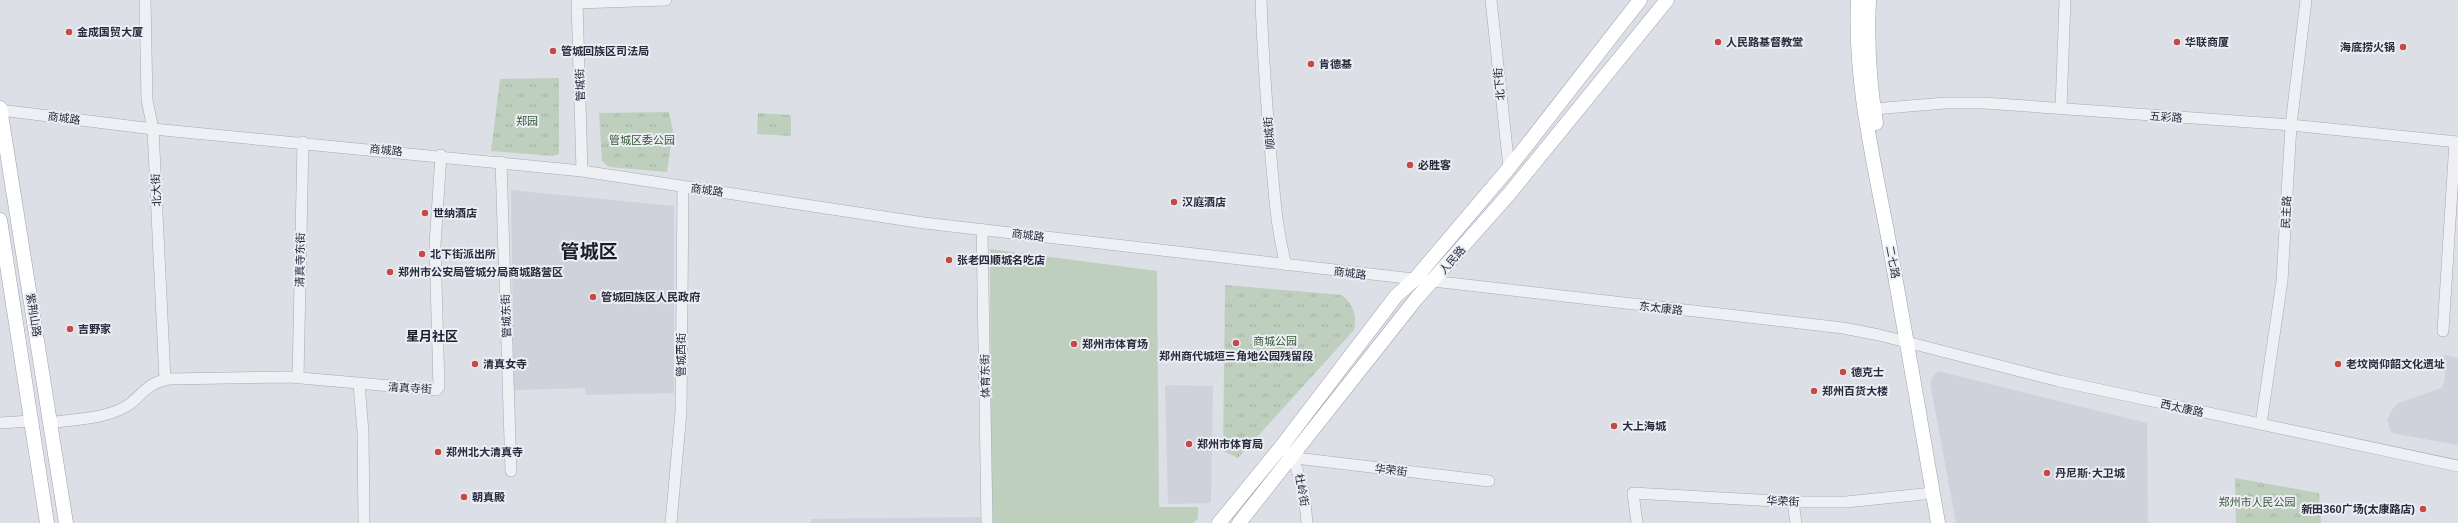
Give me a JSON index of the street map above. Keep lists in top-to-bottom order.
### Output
{
  "streets": {
    "main road": ["人民路", "二七路", "紫荆山路"],
    "street": [
      "北下街",
      "管城街",
      "五彩路",
      "商城路",
      "顺城街",
      "北大街",
      "民主路",
      "清真寺东街",
      "东太康路",
      "管城东街",
      "管城西街",
      "体育东街",
      "清真寺街",
      "西太康路",
      "华荣街",
      "杜岭街"
    ]
  },
  "crossings": [
    ["北下街", "人民路"],
    ["管城街", "商城路"],
    ["五彩路", "民主路"],
    ["五彩路", "二七路"],
    ["商城路", "顺城街"],
    ["商城路", "北大街"],
    ["商城路", "清真寺东街"],
    ["商城路", "人民路"],
    ["商城路", "东太康路"],
    ["商城路", "紫荆山路"],
    ["商城路", "管城东街"],
    ["商城路", "管城西街"],
    ["商城路", "体育东街"],
    ["商城路", "清真寺街"],
    ["民主路", "西太康路"],
    ["人民路", "东太康路"],
    ["人民路", "华荣街"],
    ["人民路", "杜岭街"],
    ["二七路", "东太康路"],
    ["二七路", "西太康路"],
    ["二七路", "华荣街"],
    ["东太康路", "西太康路"],
    ["华荣街", "杜岭街"]
  ],
  "districts": ["管城区", "星月社区"],
  "parks": [
    "郑园",
    "管城区委公园",
    "商城公园",
    "郑州市人民公园"
  ],
  "places": [
    "金成国贸大厦",
    "人民路基督教堂",
    "华联商厦",
    "海底捞火锅",
    "管城回族区司法局",
    "肯德基",
    "必胜客",
    "汉庭酒店",
    "世纳酒店",
    "北下街派出所",
    "张老四顺城名吃店",
    "郑州市公安局管城分局商城路营区",
    "管城回族区人民政府",
    "吉野家",
    "郑州商代城垣三角地公园残留段",
    "郑州市体育场",
    "清真女寺",
    "老坟岗仰韶文化遗址",
    "德克士",
    "郑州百货大楼",
    "大上海城",
    "郑州市体育局",
    "郑州北大清真寺",
    "丹尼斯·大卫城",
    "朝真殿",
    "新田360广场(太康路店)"
  ]
}
